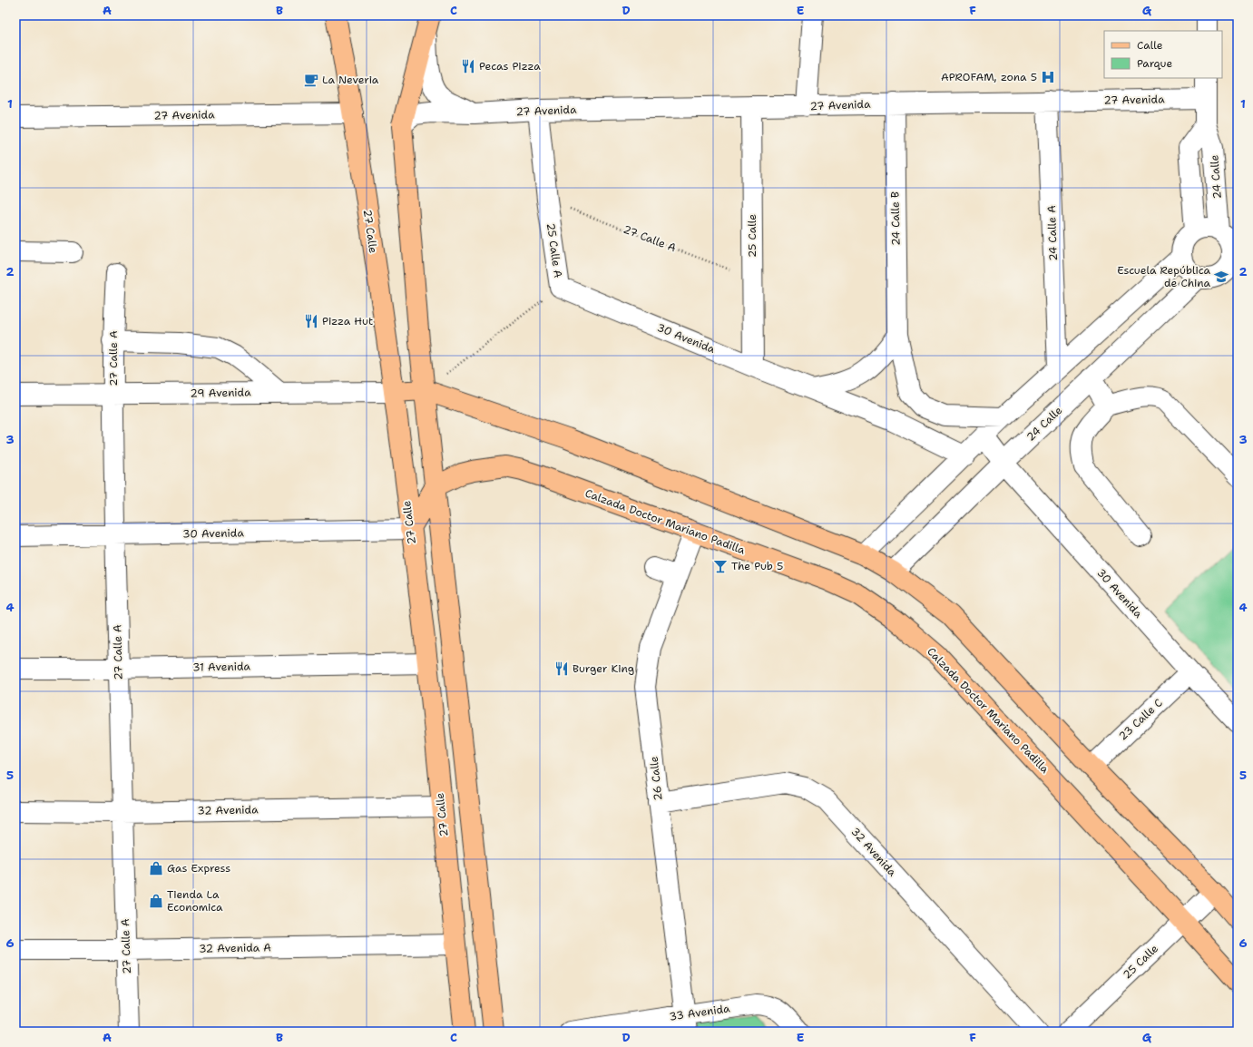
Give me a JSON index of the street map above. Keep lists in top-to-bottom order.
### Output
{
  "streets": {
    "main road": ["27 Calle", "29 Avenida", "Calzada Doctor Mariano Padilla"],
    "street": [
      "27 Avenida",
      "24 Calle",
      "24 Calle B",
      "24 Calle A",
      "25 Calle",
      "27 Calle A",
      "25 Calle A",
      "30 Avenida",
      "31 Avenida",
      "23 Calle C",
      "26 Calle",
      "32 Avenida",
      "32 Avenida A",
      "33 Avenida"
    ]
  },
  "crossings": [
    ["27 Avenida", "24 Calle"],
    ["27 Avenida", "24 Calle B"],
    ["27 Avenida", "27 Calle"],
    ["27 Avenida", "24 Calle A"],
    ["27 Avenida", "25 Calle"],
    ["27 Avenida", "25 Calle A"],
    ["24 Calle", "30 Avenida"],
    ["27 Calle", "30 Avenida"],
    ["27 Calle", "29 Avenida"],
    ["27 Calle", "31 Avenida"],
    ["27 Calle", "32 Avenida"],
    ["27 Calle", "32 Avenida A"],
    ["25 Calle", "27 Calle A"],
    ["25 Calle", "30 Avenida"],
    ["25 Calle", "Calzada Doctor Mariano Padilla"],
    ["27 Calle A", "25 Calle A"],
    ["27 Calle A", "30 Avenida"],
    ["27 Calle A", "29 Avenida"],
    ["27 Calle A", "31 Avenida"],
    ["27 Calle A", "32 Avenida"],
    ["27 Calle A", "32 Avenida A"],
    ["25 Calle A", "30 Avenida"],
    ["25 Calle A", "29 Avenida"],
    ["30 Avenida", "23 Calle C"],
    ["Calzada Doctor Mariano Padilla", "26 Calle"],
    ["26 Calle", "32 Avenida"],
    ["26 Calle", "33 Avenida"]
  ],
  "places": {
    "restaurant": ["Pecas Pizza", "Pizza Hut", "Burger King"],
    "hospital": ["APROFAM, zona 5"],
    "cafe": ["La Neveria"],
    "school or university": ["Escuela República de China"],
    "bar": ["The Pub 5"],
    "shop": ["Gas Express", "Tienda La Economica"]
  },
  "legend": ["Calle", "Parque"],
  "grid": {
    "columns": [
      "A",
      "B",
      "C",
      "D",
      "E",
      "F",
      "G"
    ],
    "rows": [
      "1",
      "2",
      "3",
      "4",
      "5",
      "6"
    ]
  }
}
